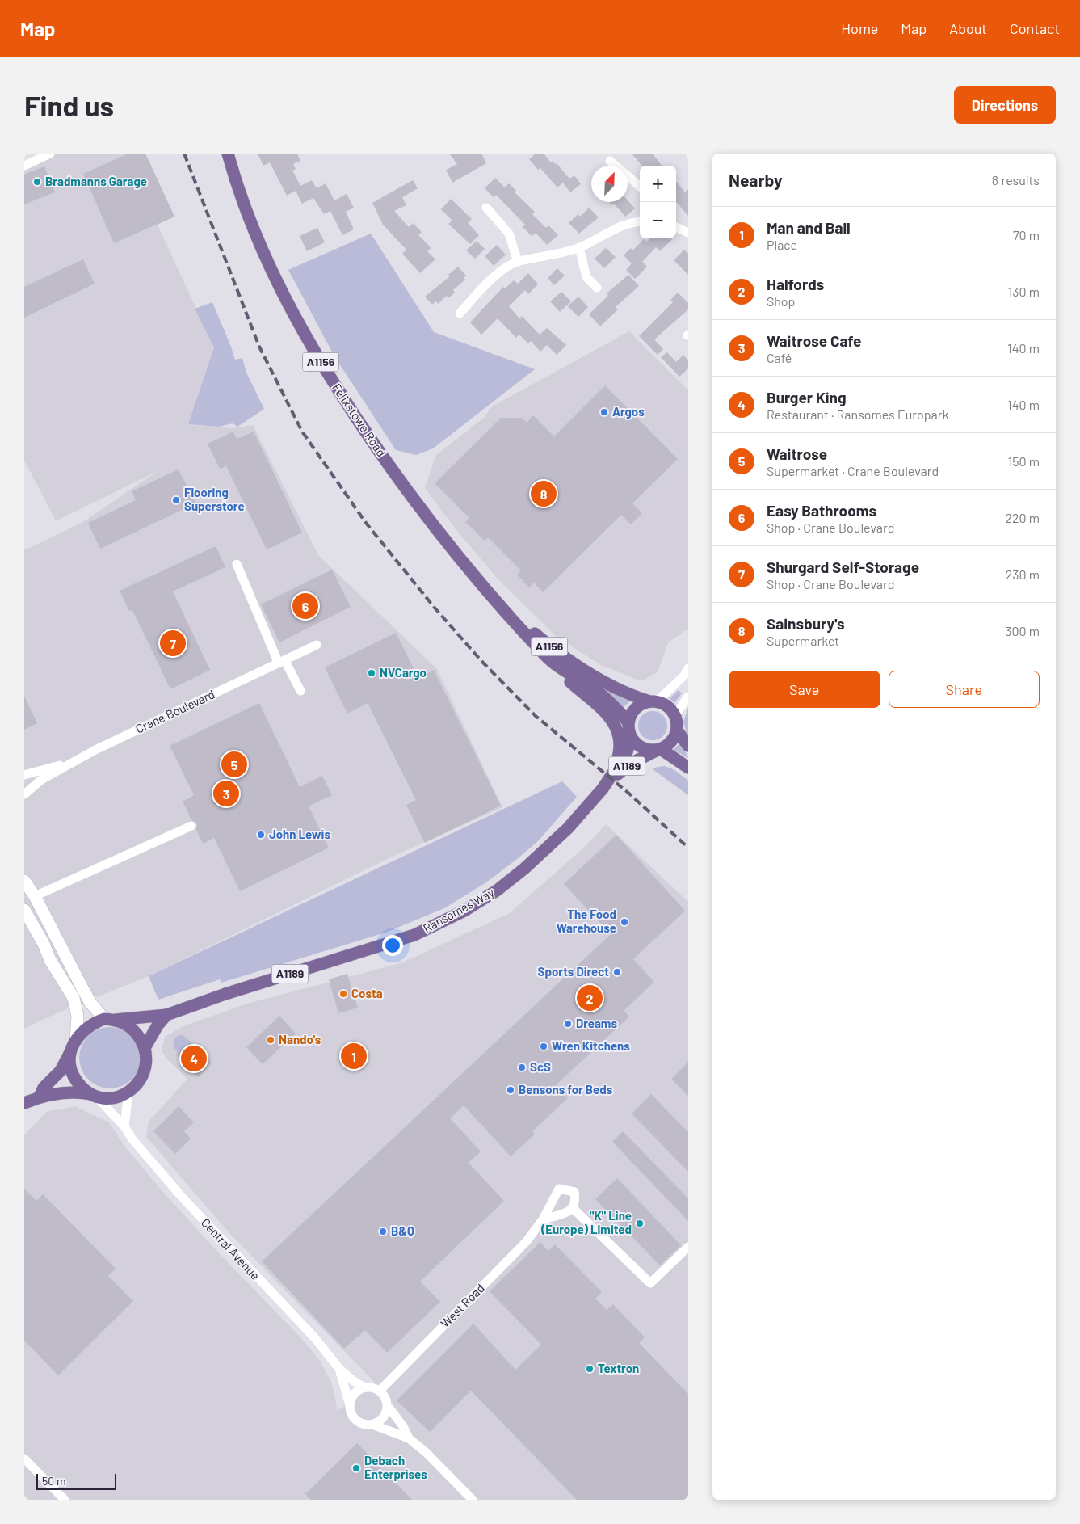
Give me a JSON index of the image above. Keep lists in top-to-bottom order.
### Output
{
  "streets": {
    "main road": [
      "A1156",
      "Felixstowe Road",
      "A1189",
      "Ransomes Way"
    ],
    "street": ["Crane Boulevard", "Central Avenue", "West Road"]
  },
  "crossings": [
    ["Felixstowe Road", "Ransomes Way"],
    ["Ransomes Way", "Central Avenue"],
    ["Central Avenue", "West Road"]
  ],
  "places": [
    "Bradmanns Garage",
    "Argos",
    "Flooring Superstore",
    "NVCargo",
    "John Lewis",
    "The Food Warehouse",
    "Sports Direct",
    "Costa",
    "Dreams",
    "Nando's",
    "Wren Kitchens",
    "ScS",
    "Bensons for Beds",
    "\"K\" Line (Europe) Limited",
    "B&Q",
    "Textron",
    "Debach Enterprises"
  ],
  "scale_bar": "50 m",
  "north": "top right",
  "page": {
    "header": "Map",
    "nav": [
      "Home",
      "Map",
      "About",
      "Contact"
    ],
    "buttons": [
      "Directions",
      ["Save", "Share"]
    ],
    "title": "Find us",
    "heading": ["Nearby", "8 results"],
    "map_buttons": ["+", "−"],
    "list": [
      {
        "mark": "1",
        "name": "Man and Ball",
        "note": "Place",
        "value": "70 m"
      },
      {
        "mark": "2",
        "name": "Halfords",
        "note": "Shop",
        "value": "130 m"
      },
      {
        "mark": "3",
        "name": "Waitrose Cafe",
        "note": "Café",
        "value": "140 m"
      },
      {
        "mark": "4",
        "name": "Burger King",
        "note": "Restaurant · Ransomes Europark",
        "value": "140 m"
      },
      {
        "mark": "5",
        "name": "Waitrose",
        "note": "Supermarket · Crane Boulevard",
        "value": "150 m"
      },
      {
        "mark": "6",
        "name": "Easy Bathrooms",
        "note": "Shop · Crane Boulevard",
        "value": "220 m"
      },
      {
        "mark": "7",
        "name": "Shurgard Self-Storage",
        "note": "Shop · Crane Boulevard",
        "value": "230 m"
      },
      {
        "mark": "8",
        "name": "Sainsbury's",
        "note": "Supermarket",
        "value": "300 m"
      }
    ],
    "pins": [
      "8",
      "6",
      "7",
      "5",
      "3",
      "2",
      "1",
      "4"
    ],
    "scale": "50 m"
  }
}
